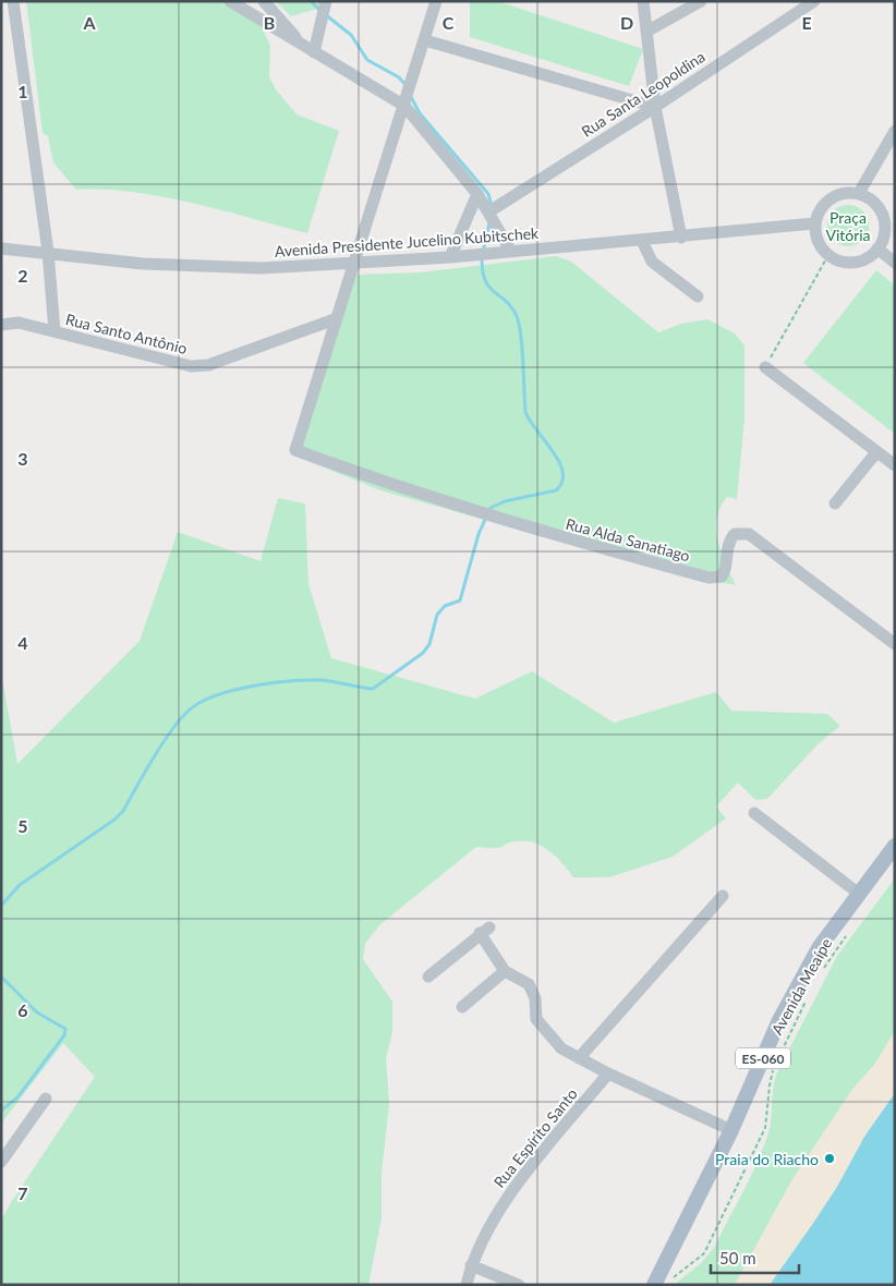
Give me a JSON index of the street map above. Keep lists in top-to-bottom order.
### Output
{
  "streets": {
    "main road": ["Avenida Meaípe", "ES-060"],
    "street": [
      "Rua Santa Leopoldina",
      "Avenida Presidente Jucelino Kubitschek",
      "Rua Santo Antônio",
      "Rua Alda Sanatiago",
      "Rua Espírito Santo"
    ]
  },
  "crossings": [
    ["Rua Santo Antônio", "Rua Alda Sanatiago"]
  ],
  "parks": ["Praça Vitória"],
  "places": ["Praia do Riacho"],
  "scale_bar": "50 m",
  "grid": {
    "columns": [
      "A",
      "B",
      "C",
      "D",
      "E"
    ],
    "rows": [
      "1",
      "2",
      "3",
      "4",
      "5",
      "6",
      "7"
    ]
  }
}
